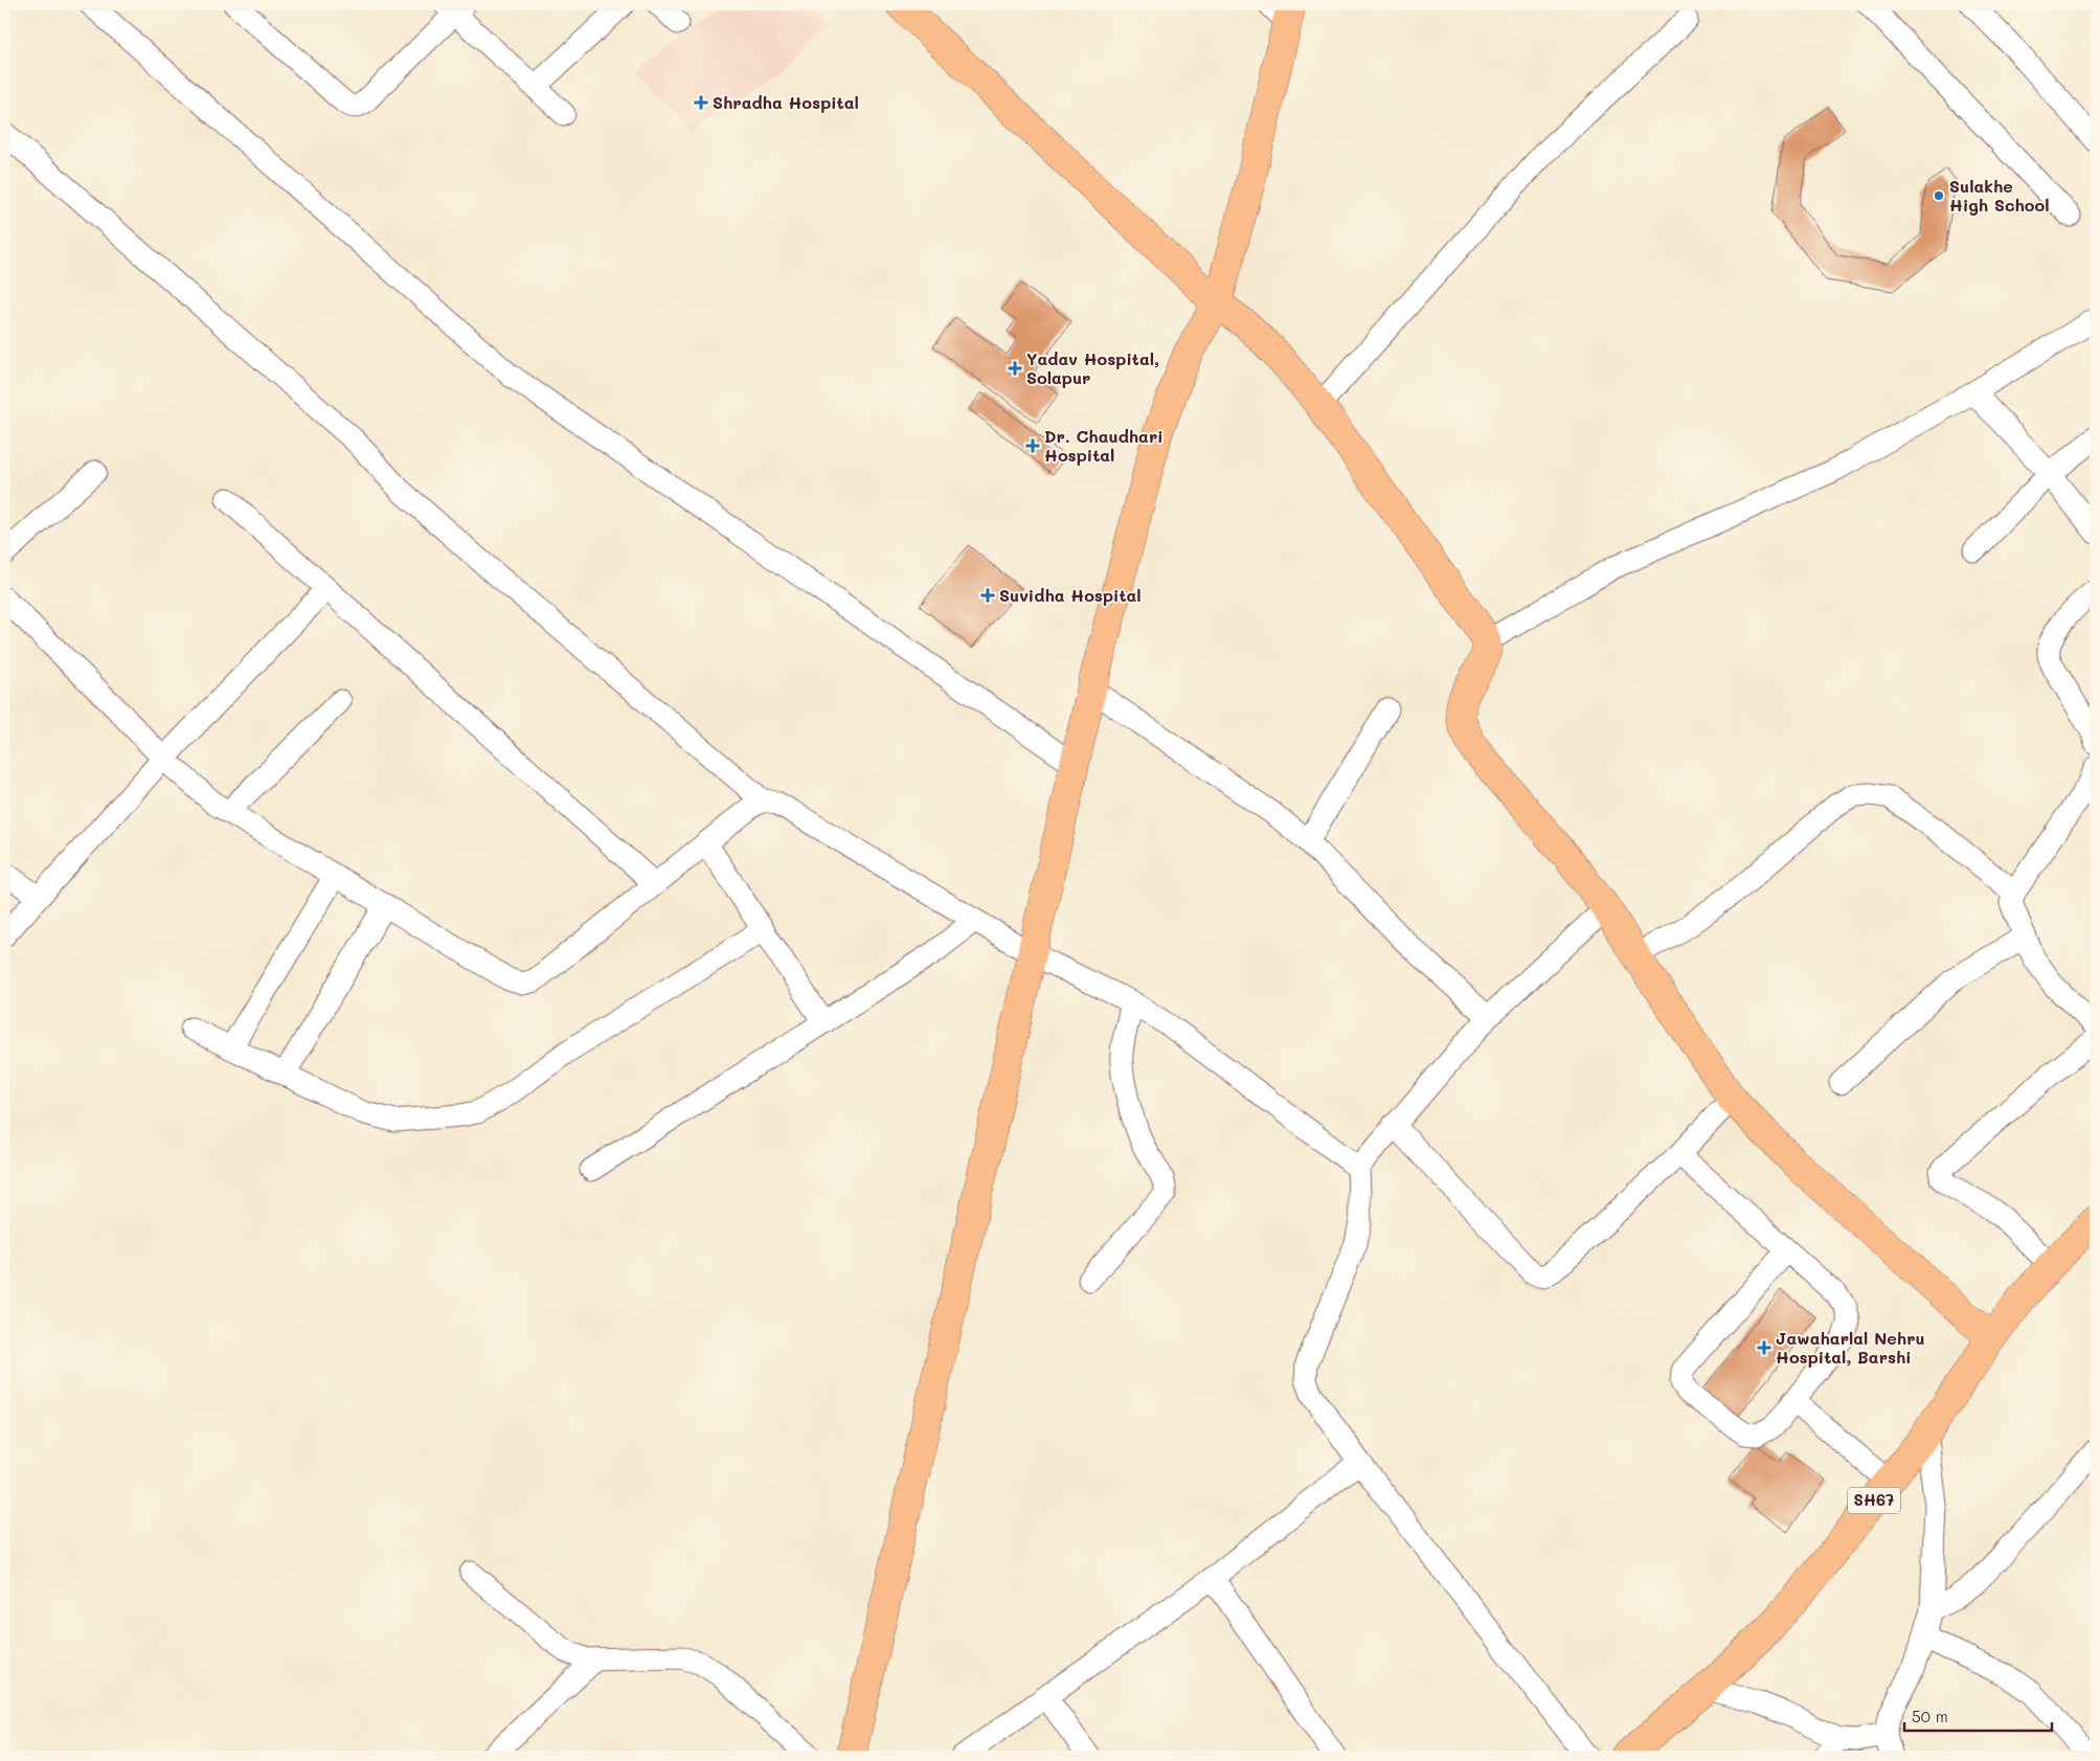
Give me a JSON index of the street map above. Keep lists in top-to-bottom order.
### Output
{
  "streets": {
    "main road": ["SH67"]
  },
  "places": {
    "health": [
      "Shradha Hospital",
      "Yadav Hospital, Solapur",
      "Dr. Chaudhari Hospital",
      "Suvidha Hospital",
      "Jawaharlal Nehru Hospital, Barshi"
    ],
    "other": ["Sulakhe High School"]
  },
  "scale_bar": "50 m"
}
